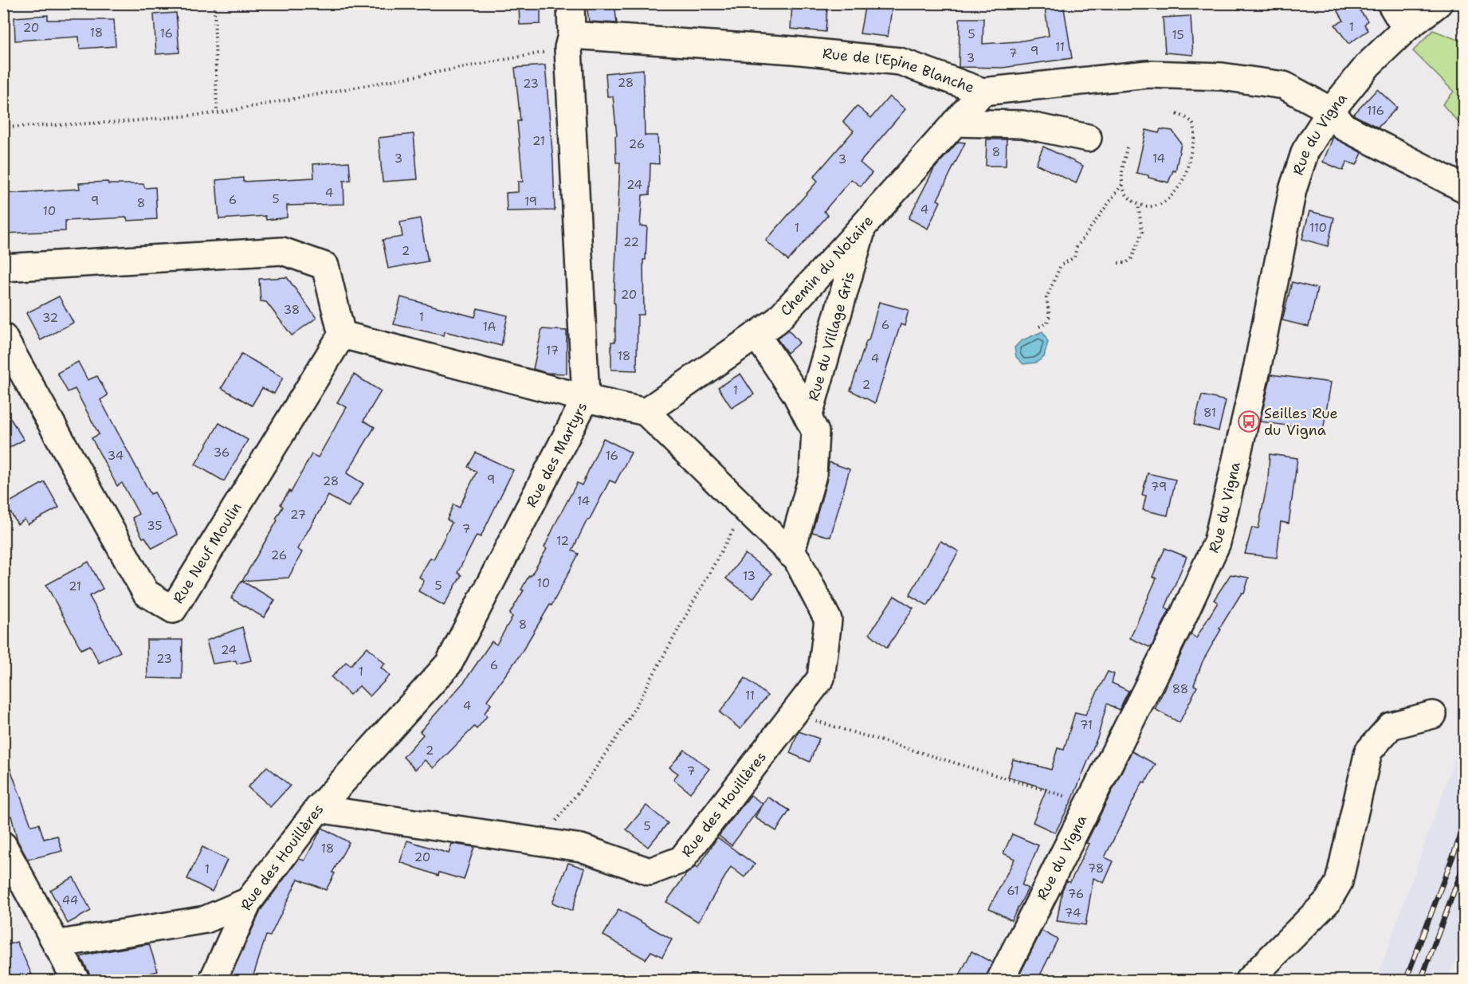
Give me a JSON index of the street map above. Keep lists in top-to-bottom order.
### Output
{
  "streets": {
    "street": [
      "Rue de l'Epine Blanche",
      "Rue du Vigna",
      "Chemin du Notaire",
      "Rue du Village Gris",
      "Rue des Martyrs",
      "Rue Neuf Moulin",
      "Rue des Houillères"
    ]
  },
  "crossings": [
    ["Rue de l'Epine Blanche", "Rue du Vigna"],
    ["Rue de l'Epine Blanche", "Chemin du Notaire"],
    ["Rue de l'Epine Blanche", "Rue des Martyrs"],
    ["Chemin du Notaire", "Rue du Village Gris"],
    ["Chemin du Notaire", "Rue des Houillères"],
    ["Rue des Martyrs", "Rue des Houillères"]
  ],
  "places": {
    "bus stop": ["Seilles Rue du Vigna"]
  },
  "house_numbers": [
    "1",
    "20",
    "18",
    "16",
    "5",
    "15",
    "11",
    "9",
    "7",
    "3",
    "28",
    "23",
    "116",
    "21",
    "26",
    "8",
    "3",
    "14",
    "3",
    "24",
    "4",
    "5",
    "6",
    "9",
    "19",
    "8",
    "4",
    "10",
    "1",
    "110",
    "22",
    "2",
    "20",
    "38",
    "1",
    "32",
    "6",
    "1A",
    "17",
    "18",
    "4",
    "2",
    "1",
    "81",
    "36",
    "34",
    "16",
    "9",
    "28",
    "79",
    "14",
    "27",
    "35",
    "7",
    "12",
    "26",
    "13",
    "10",
    "5",
    "21",
    "8",
    "24",
    "23",
    "6",
    "1",
    "88",
    "11",
    "4",
    "71",
    "2",
    "7",
    "5",
    "18",
    "20",
    "78",
    "1",
    "61",
    "76",
    "44",
    "74"
  ]
}
